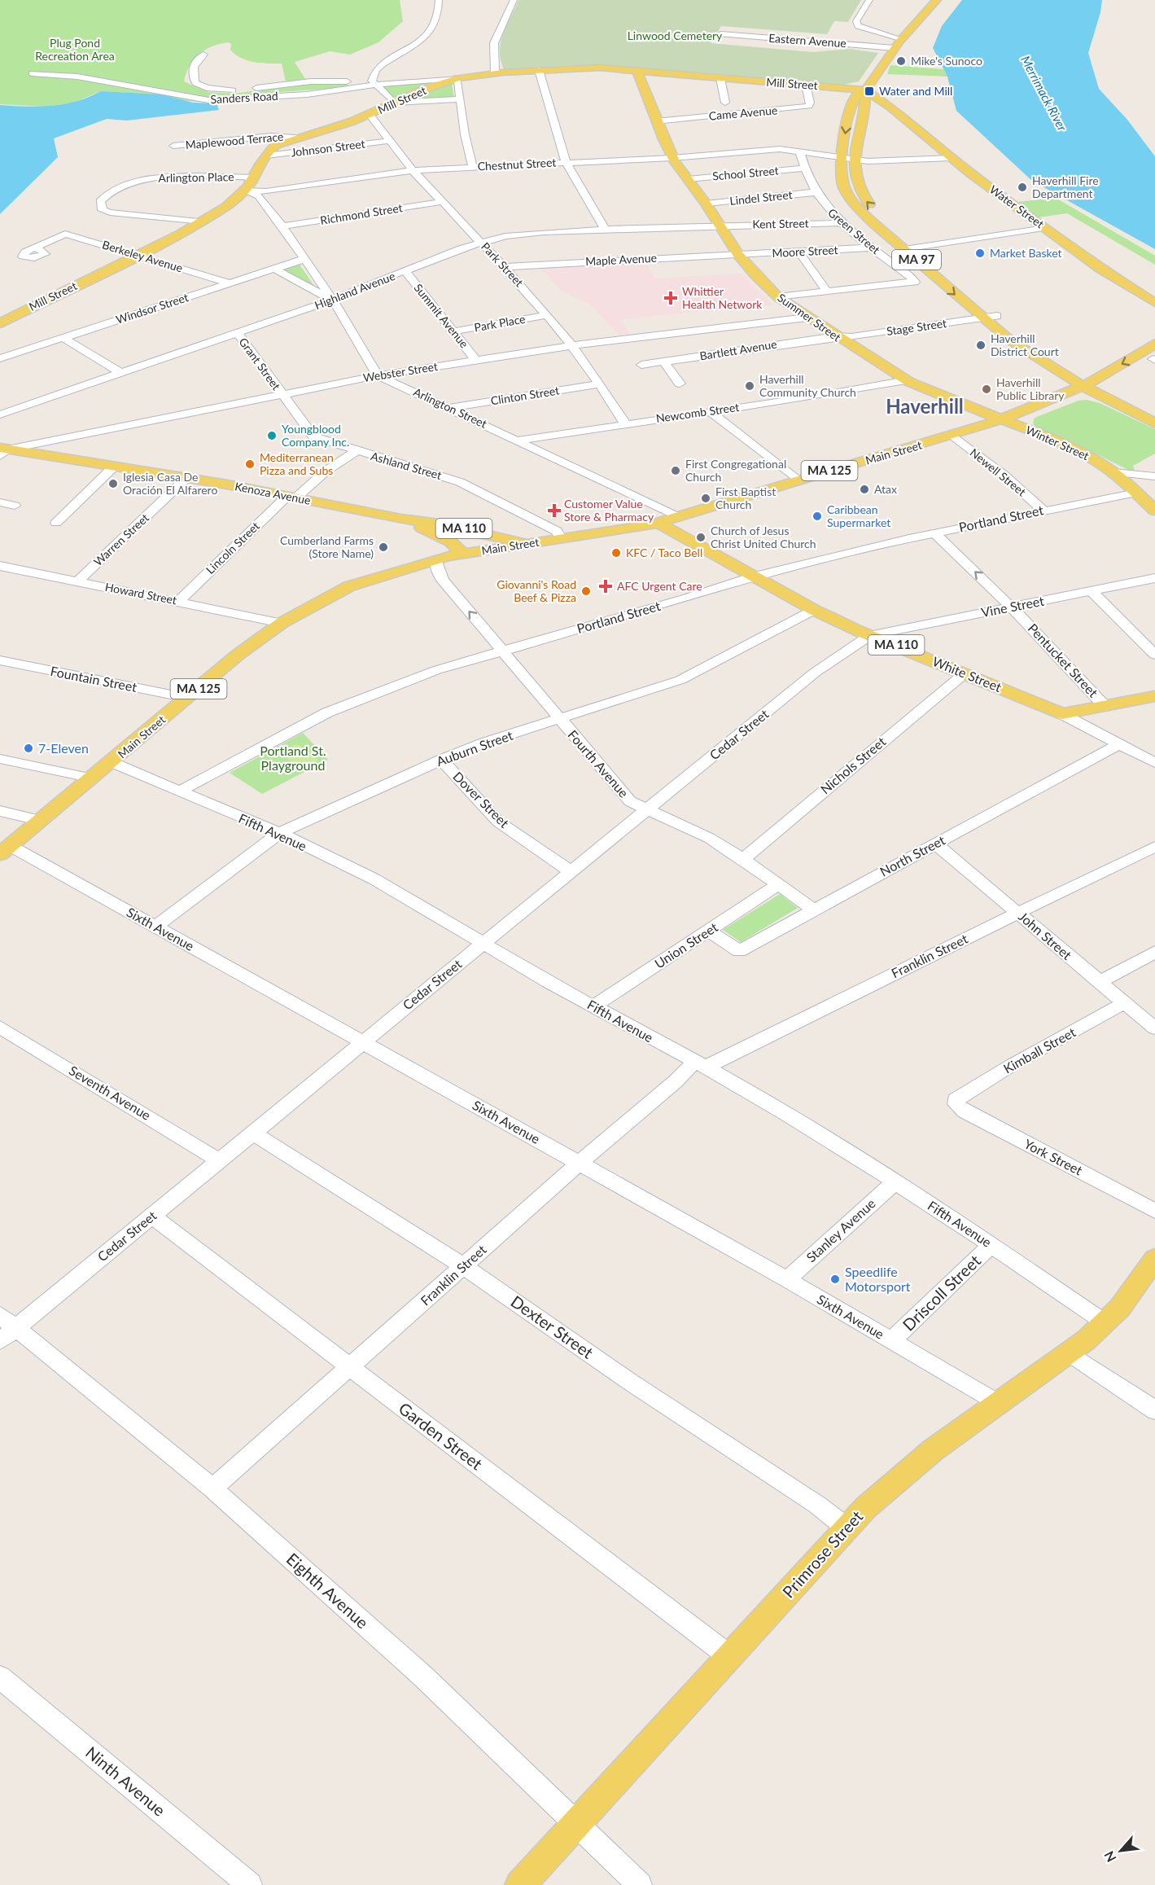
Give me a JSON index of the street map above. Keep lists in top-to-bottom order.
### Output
{
  "streets": {
    "main road": [
      "Mill Street",
      "Water Street",
      "MA 97",
      "Summer Street",
      "Winter Street",
      "Main Street",
      "MA 125",
      "Kenoza Avenue",
      "MA 110",
      "White Street",
      "Primrose Street"
    ],
    "street": [
      "Eastern Avenue",
      "Sanders Road",
      "Came Avenue",
      "Maplewood Terrace",
      "Johnson Street",
      "Chestnut Street",
      "School Street",
      "Arlington Place",
      "Lindel Street",
      "Richmond Street",
      "Kent Street",
      "Green Street",
      "Moore Street",
      "Berkeley Avenue",
      "Maple Avenue",
      "Park Street",
      "Highland Avenue",
      "Windsor Street",
      "Summit Avenue",
      "Park Place",
      "Stage Street",
      "Bartlett Avenue",
      "Grant Street",
      "Webster Street",
      "Clinton Street",
      "Arlington Street",
      "Newcomb Street",
      "Ashland Street",
      "Newell Street",
      "Portland Street",
      "Warren Street",
      "Lincoln Street",
      "Howard Street",
      "Vine Street",
      "Pentucket Street",
      "Fountain Street",
      "Cedar Street",
      "Auburn Street",
      "Fourth Avenue",
      "Nichols Street",
      "Dover Street",
      "Fifth Avenue",
      "North Street",
      "Sixth Avenue",
      "John Street",
      "Union Street",
      "Franklin Street",
      "Kimball Street",
      "Seventh Avenue",
      "York Street",
      "Stanley Avenue",
      "Driscoll Street",
      "Dexter Street",
      "Garden Street",
      "Eighth Avenue",
      "Ninth Avenue"
    ]
  },
  "crossings": [
    ["Eastern Avenue", "MA 97"],
    ["Mill Street", "Sanders Road"],
    ["Mill Street", "Came Avenue"],
    ["Mill Street", "Maplewood Terrace"],
    ["Mill Street", "Johnson Street"],
    ["Mill Street", "Chestnut Street"],
    ["Mill Street", "Arlington Place"],
    ["Mill Street", "Water Street"],
    ["Mill Street", "Berkeley Avenue"],
    ["Mill Street", "MA 97"],
    ["Mill Street", "Park Street"],
    ["Mill Street", "Summer Street"],
    ["Came Avenue", "Summer Street"],
    ["Johnson Street", "Park Street"],
    ["Chestnut Street", "Water Street"],
    ["Chestnut Street", "Green Street"],
    ["Chestnut Street", "MA 97"],
    ["Chestnut Street", "Park Street"],
    ["Chestnut Street", "Summer Street"],
    ["School Street", "Green Street"],
    ["School Street", "Summer Street"],
    ["Lindel Street", "Green Street"],
    ["Lindel Street", "Summer Street"],
    ["Water Street", "MA 97"],
    ["Richmond Street", "Park Street"],
    ["Kent Street", "Green Street"],
    ["Kent Street", "Highland Avenue"],
    ["Kent Street", "Summer Street"],
    ["Green Street", "Moore Street"],
    ["Green Street", "Summer Street"],
    ["Moore Street", "Maple Avenue"],
    ["Moore Street", "Summer Street"],
    ["Berkeley Avenue", "Windsor Street"],
    ["Maple Avenue", "Park Street"],
    ["Maple Avenue", "Summer Street"],
    ["MA 97", "Stage Street"],
    ["MA 97", "Main Street"],
    ["Park Street", "Highland Avenue"],
    ["Park Street", "Park Place"],
    ["Park Street", "Webster Street"],
    ["Park Street", "Clinton Street"],
    ["Park Street", "Newcomb Street"],
    ["Highland Avenue", "Summit Avenue"],
    ["Highland Avenue", "Summer Street"],
    ["Highland Avenue", "Grant Street"],
    ["Summit Avenue", "Park Place"],
    ["Summit Avenue", "Webster Street"],
    ["Summer Street", "Stage Street"],
    ["Summer Street", "Bartlett Avenue"],
    ["Summer Street", "Webster Street"],
    ["Summer Street", "Newcomb Street"],
    ["Summer Street", "Winter Street"],
    ["Summer Street", "Main Street"],
    ["Stage Street", "Bartlett Avenue"],
    ["Grant Street", "Webster Street"],
    ["Grant Street", "Ashland Street"],
    ["Webster Street", "Arlington Street"],
    ["Webster Street", "Ashland Street"],
    ["Webster Street", "Kenoza Avenue"],
    ["Clinton Street", "Arlington Street"],
    ["Arlington Street", "Newcomb Street"],
    ["Arlington Street", "Main Street"],
    ["Winter Street", "Main Street"],
    ["Winter Street", "Portland Street"],
    ["Main Street", "Ashland Street"],
    ["Main Street", "Newell Street"],
    ["Main Street", "Kenoza Avenue"],
    ["Main Street", "Howard Street"],
    ["Main Street", "White Street"],
    ["Main Street", "Fountain Street"],
    ["Main Street", "Fourth Avenue"],
    ["Main Street", "Fifth Avenue"],
    ["Main Street", "Sixth Avenue"],
    ["Ashland Street", "Lincoln Street"],
    ["Newell Street", "Portland Street"],
    ["Kenoza Avenue", "Warren Street"],
    ["Kenoza Avenue", "Lincoln Street"],
    ["Portland Street", "Pentucket Street"],
    ["Portland Street", "White Street"],
    ["Portland Street", "Fourth Avenue"],
    ["Portland Street", "Fifth Avenue"],
    ["Warren Street", "Howard Street"],
    ["Lincoln Street", "Howard Street"],
    ["Vine Street", "Pentucket Street"],
    ["Vine Street", "White Street"],
    ["Vine Street", "Cedar Street"],
    ["White Street", "Cedar Street"],
    ["White Street", "Auburn Street"],
    ["White Street", "Nichols Street"],
    ["Cedar Street", "Fourth Avenue"],
    ["Cedar Street", "Dover Street"],
    ["Cedar Street", "Fifth Avenue"],
    ["Cedar Street", "Sixth Avenue"],
    ["Cedar Street", "Seventh Avenue"],
    ["Cedar Street", "Dexter Street"],
    ["Cedar Street", "Garden Street"],
    ["Cedar Street", "Eighth Avenue"],
    ["Auburn Street", "Fourth Avenue"],
    ["Auburn Street", "Dover Street"],
    ["Auburn Street", "Fifth Avenue"],
    ["Auburn Street", "Sixth Avenue"],
    ["Fourth Avenue", "Nichols Street"],
    ["Fourth Avenue", "North Street"],
    ["Fourth Avenue", "Union Street"],
    ["Fifth Avenue", "Union Street"],
    ["Fifth Avenue", "Franklin Street"],
    ["Fifth Avenue", "Stanley Avenue"],
    ["Fifth Avenue", "Driscoll Street"],
    ["Fifth Avenue", "Primrose Street"],
    ["North Street", "John Street"],
    ["North Street", "Union Street"],
    ["Sixth Avenue", "Franklin Street"],
    ["Sixth Avenue", "Stanley Avenue"],
    ["Sixth Avenue", "Driscoll Street"],
    ["Sixth Avenue", "Primrose Street"],
    ["John Street", "Franklin Street"],
    ["John Street", "Kimball Street"],
    ["Franklin Street", "Dexter Street"],
    ["Franklin Street", "Garden Street"],
    ["Franklin Street", "Eighth Avenue"],
    ["Kimball Street", "York Street"],
    ["Dexter Street", "Primrose Street"],
    ["Garden Street", "Primrose Street"],
    ["Primrose Street", "Eighth Avenue"]
  ],
  "one_way": ["Pentucket Street"],
  "districts": ["Haverhill"],
  "water": ["Merrimack River"],
  "parks": ["Linwood Cemetery", "Plug Pond Recreation Area", "Portland St. Playground"],
  "places": {
    "other": [
      "Mike's Sunoco",
      "Haverhill Fire Department",
      "Market Basket",
      "Haverhill District Court",
      "Haverhill Community Church",
      "Haverhill Public Library",
      "Youngblood Company Inc.",
      "Mediterranean Pizza and Subs",
      "First Congregational Church",
      "Iglesia Casa De Oración El Alfarero",
      "Atax",
      "First Baptist Church",
      "Caribbean Supermarket",
      "Church of Jesus Christ United Church",
      "Cumberland Farms (Store Name)",
      "KFC / Taco Bell",
      "Giovanni's Road Beef & Pizza",
      "7-Eleven",
      "Speedlife Motorsport"
    ],
    "transit": ["Water and Mill"],
    "health": ["Whittier Health Network", "Customer Value Store & Pharmacy", "AFC Urgent Care"]
  },
  "north": "bottom left"
}
